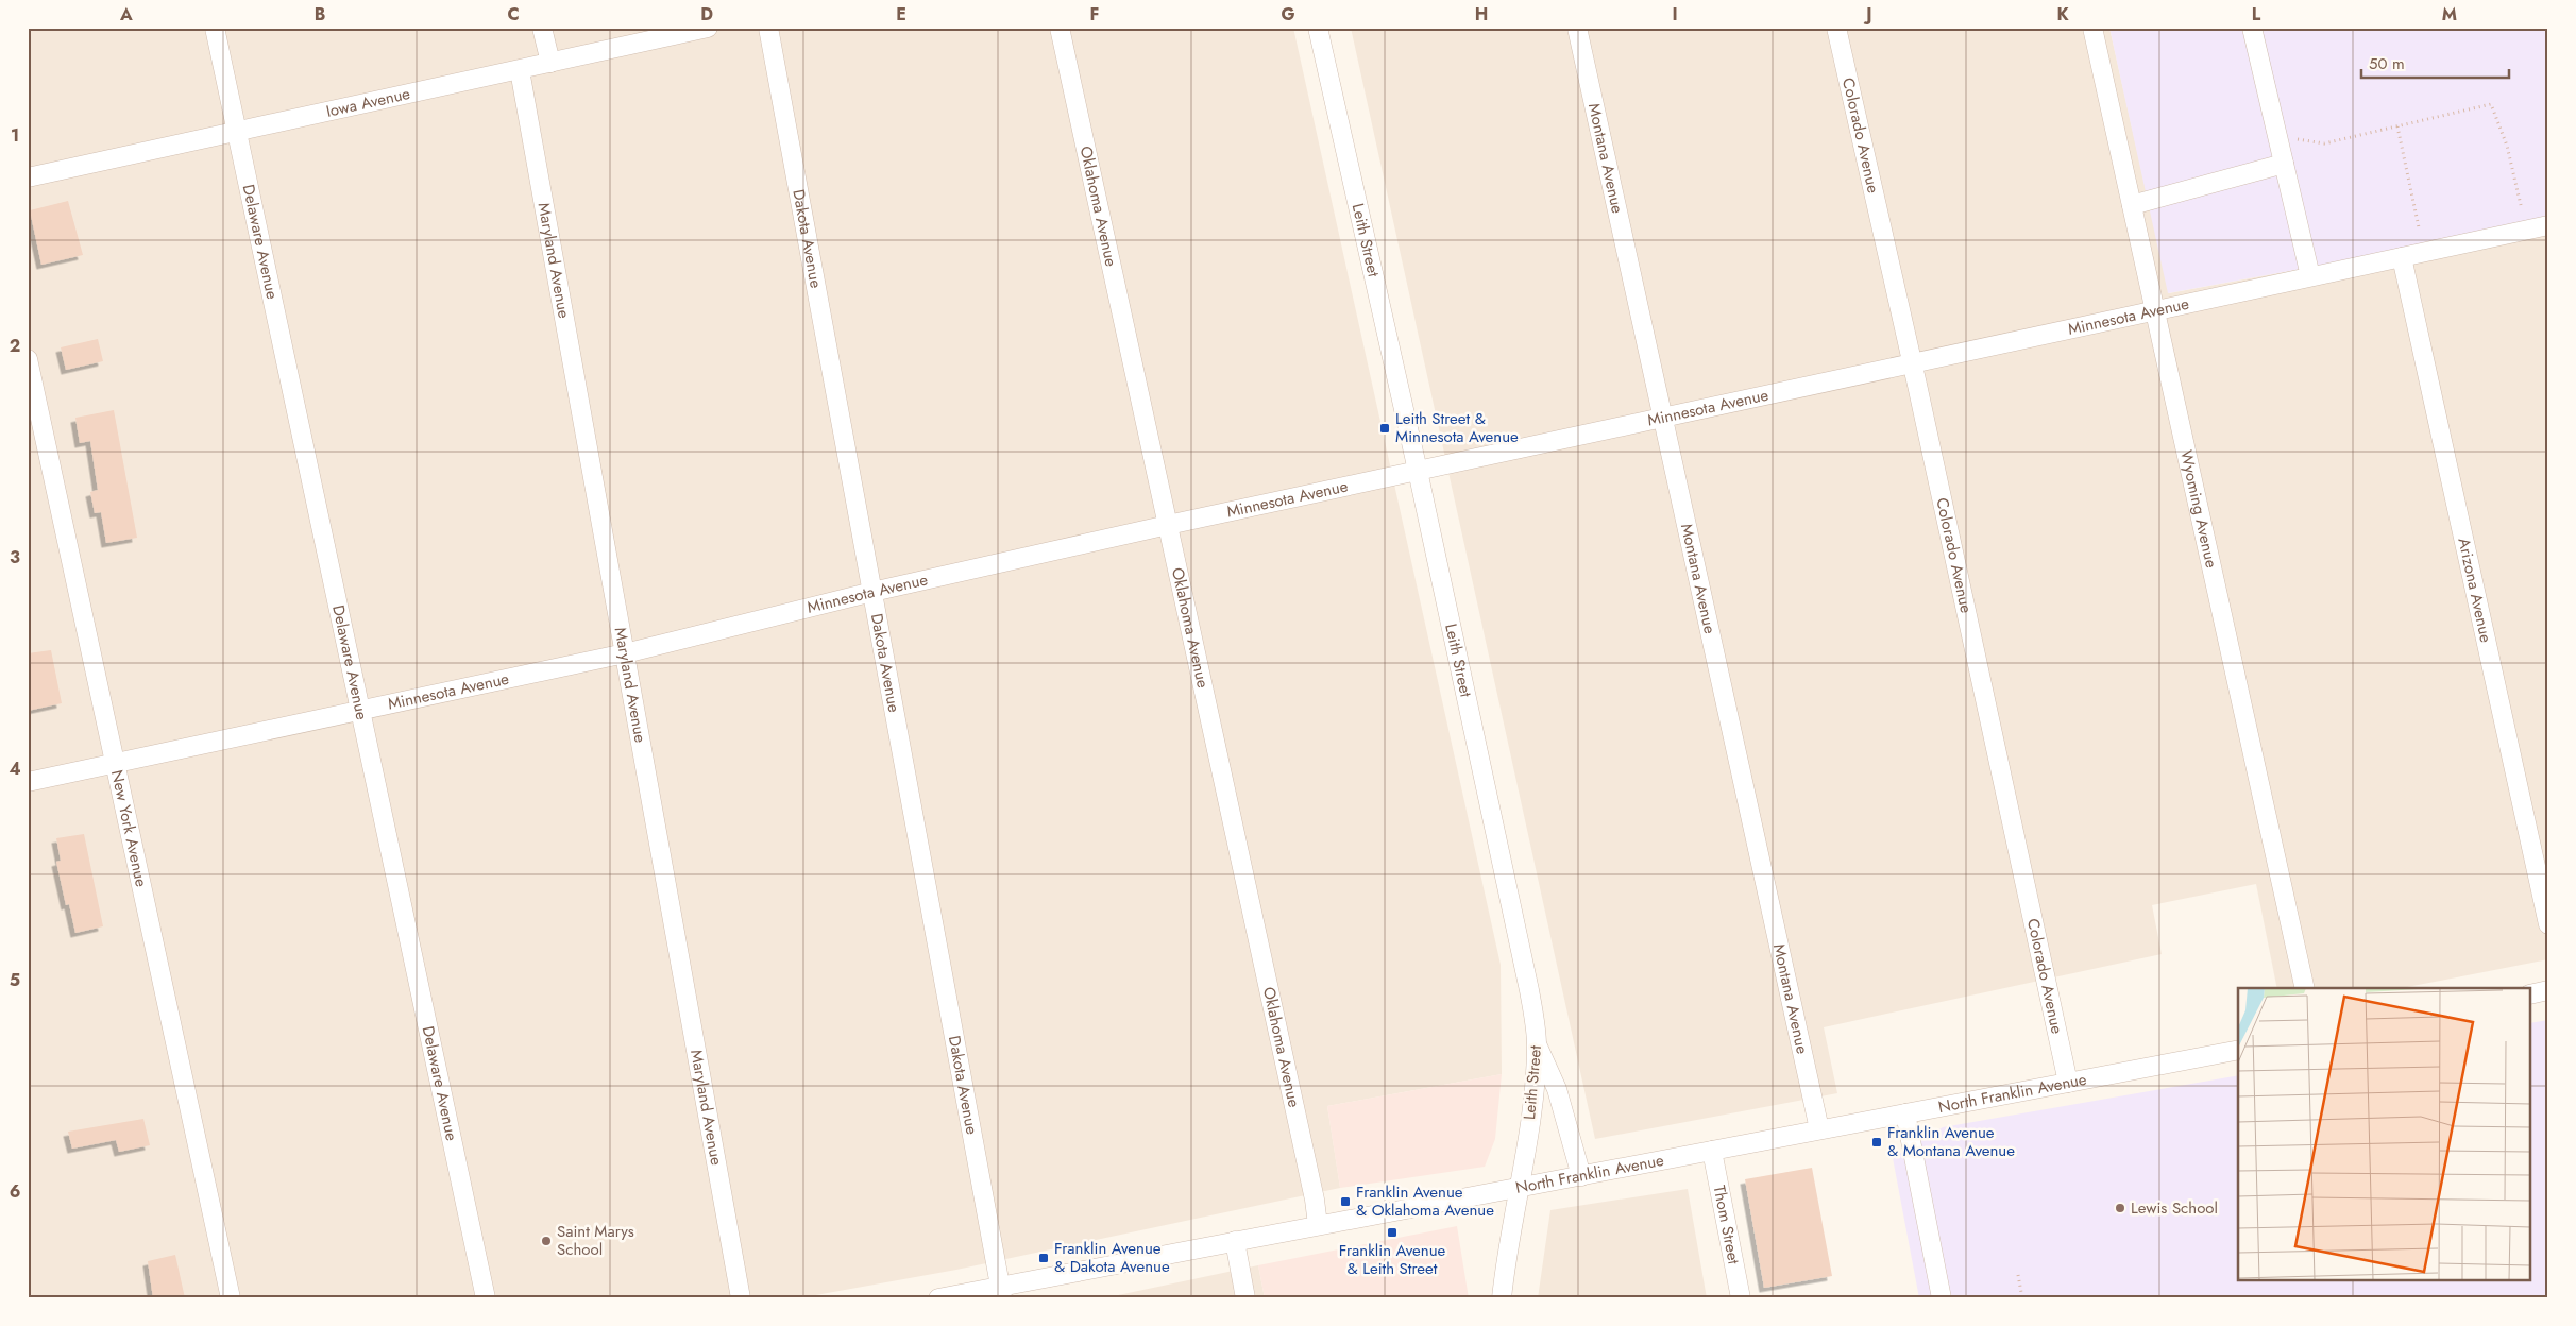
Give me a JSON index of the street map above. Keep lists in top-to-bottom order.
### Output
{
  "streets": {
    "street": [
      "Iowa Avenue",
      "Colorado Avenue",
      "Montana Avenue",
      "Oklahoma Avenue",
      "Dakota Avenue",
      "Leith Street",
      "Delaware Avenue",
      "Maryland Avenue",
      "Minnesota Avenue",
      "Wyoming Avenue",
      "Arizona Avenue",
      "New York Avenue",
      "North Franklin Avenue",
      "Thom Street"
    ]
  },
  "crossings": [
    ["Iowa Avenue", "Delaware Avenue"],
    ["Iowa Avenue", "Maryland Avenue"],
    ["Colorado Avenue", "Minnesota Avenue"],
    ["Colorado Avenue", "North Franklin Avenue"],
    ["Montana Avenue", "Minnesota Avenue"],
    ["Montana Avenue", "North Franklin Avenue"],
    ["Oklahoma Avenue", "Minnesota Avenue"],
    ["Oklahoma Avenue", "North Franklin Avenue"],
    ["Dakota Avenue", "Minnesota Avenue"],
    ["Dakota Avenue", "North Franklin Avenue"],
    ["Leith Street", "Minnesota Avenue"],
    ["Leith Street", "North Franklin Avenue"],
    ["Delaware Avenue", "Minnesota Avenue"],
    ["Maryland Avenue", "Minnesota Avenue"],
    ["Minnesota Avenue", "Wyoming Avenue"],
    ["Minnesota Avenue", "Arizona Avenue"],
    ["Minnesota Avenue", "New York Avenue"],
    ["North Franklin Avenue", "Thom Street"]
  ],
  "places": {
    "transit": [
      "Leith Street & Minnesota Avenue",
      "Franklin Avenue & Montana Avenue",
      "Franklin Avenue & Oklahoma Avenue",
      "Franklin Avenue & Leith Street",
      "Franklin Avenue & Dakota Avenue"
    ],
    "other": ["Lewis School", "Saint Marys School"]
  },
  "scale_bar": "50 m",
  "grid": {
    "columns": [
      "A",
      "B",
      "C",
      "D",
      "E",
      "F",
      "G",
      "H",
      "I",
      "J",
      "K",
      "L",
      "M"
    ],
    "rows": [
      "1",
      "2",
      "3",
      "4",
      "5",
      "6"
    ]
  }
}
